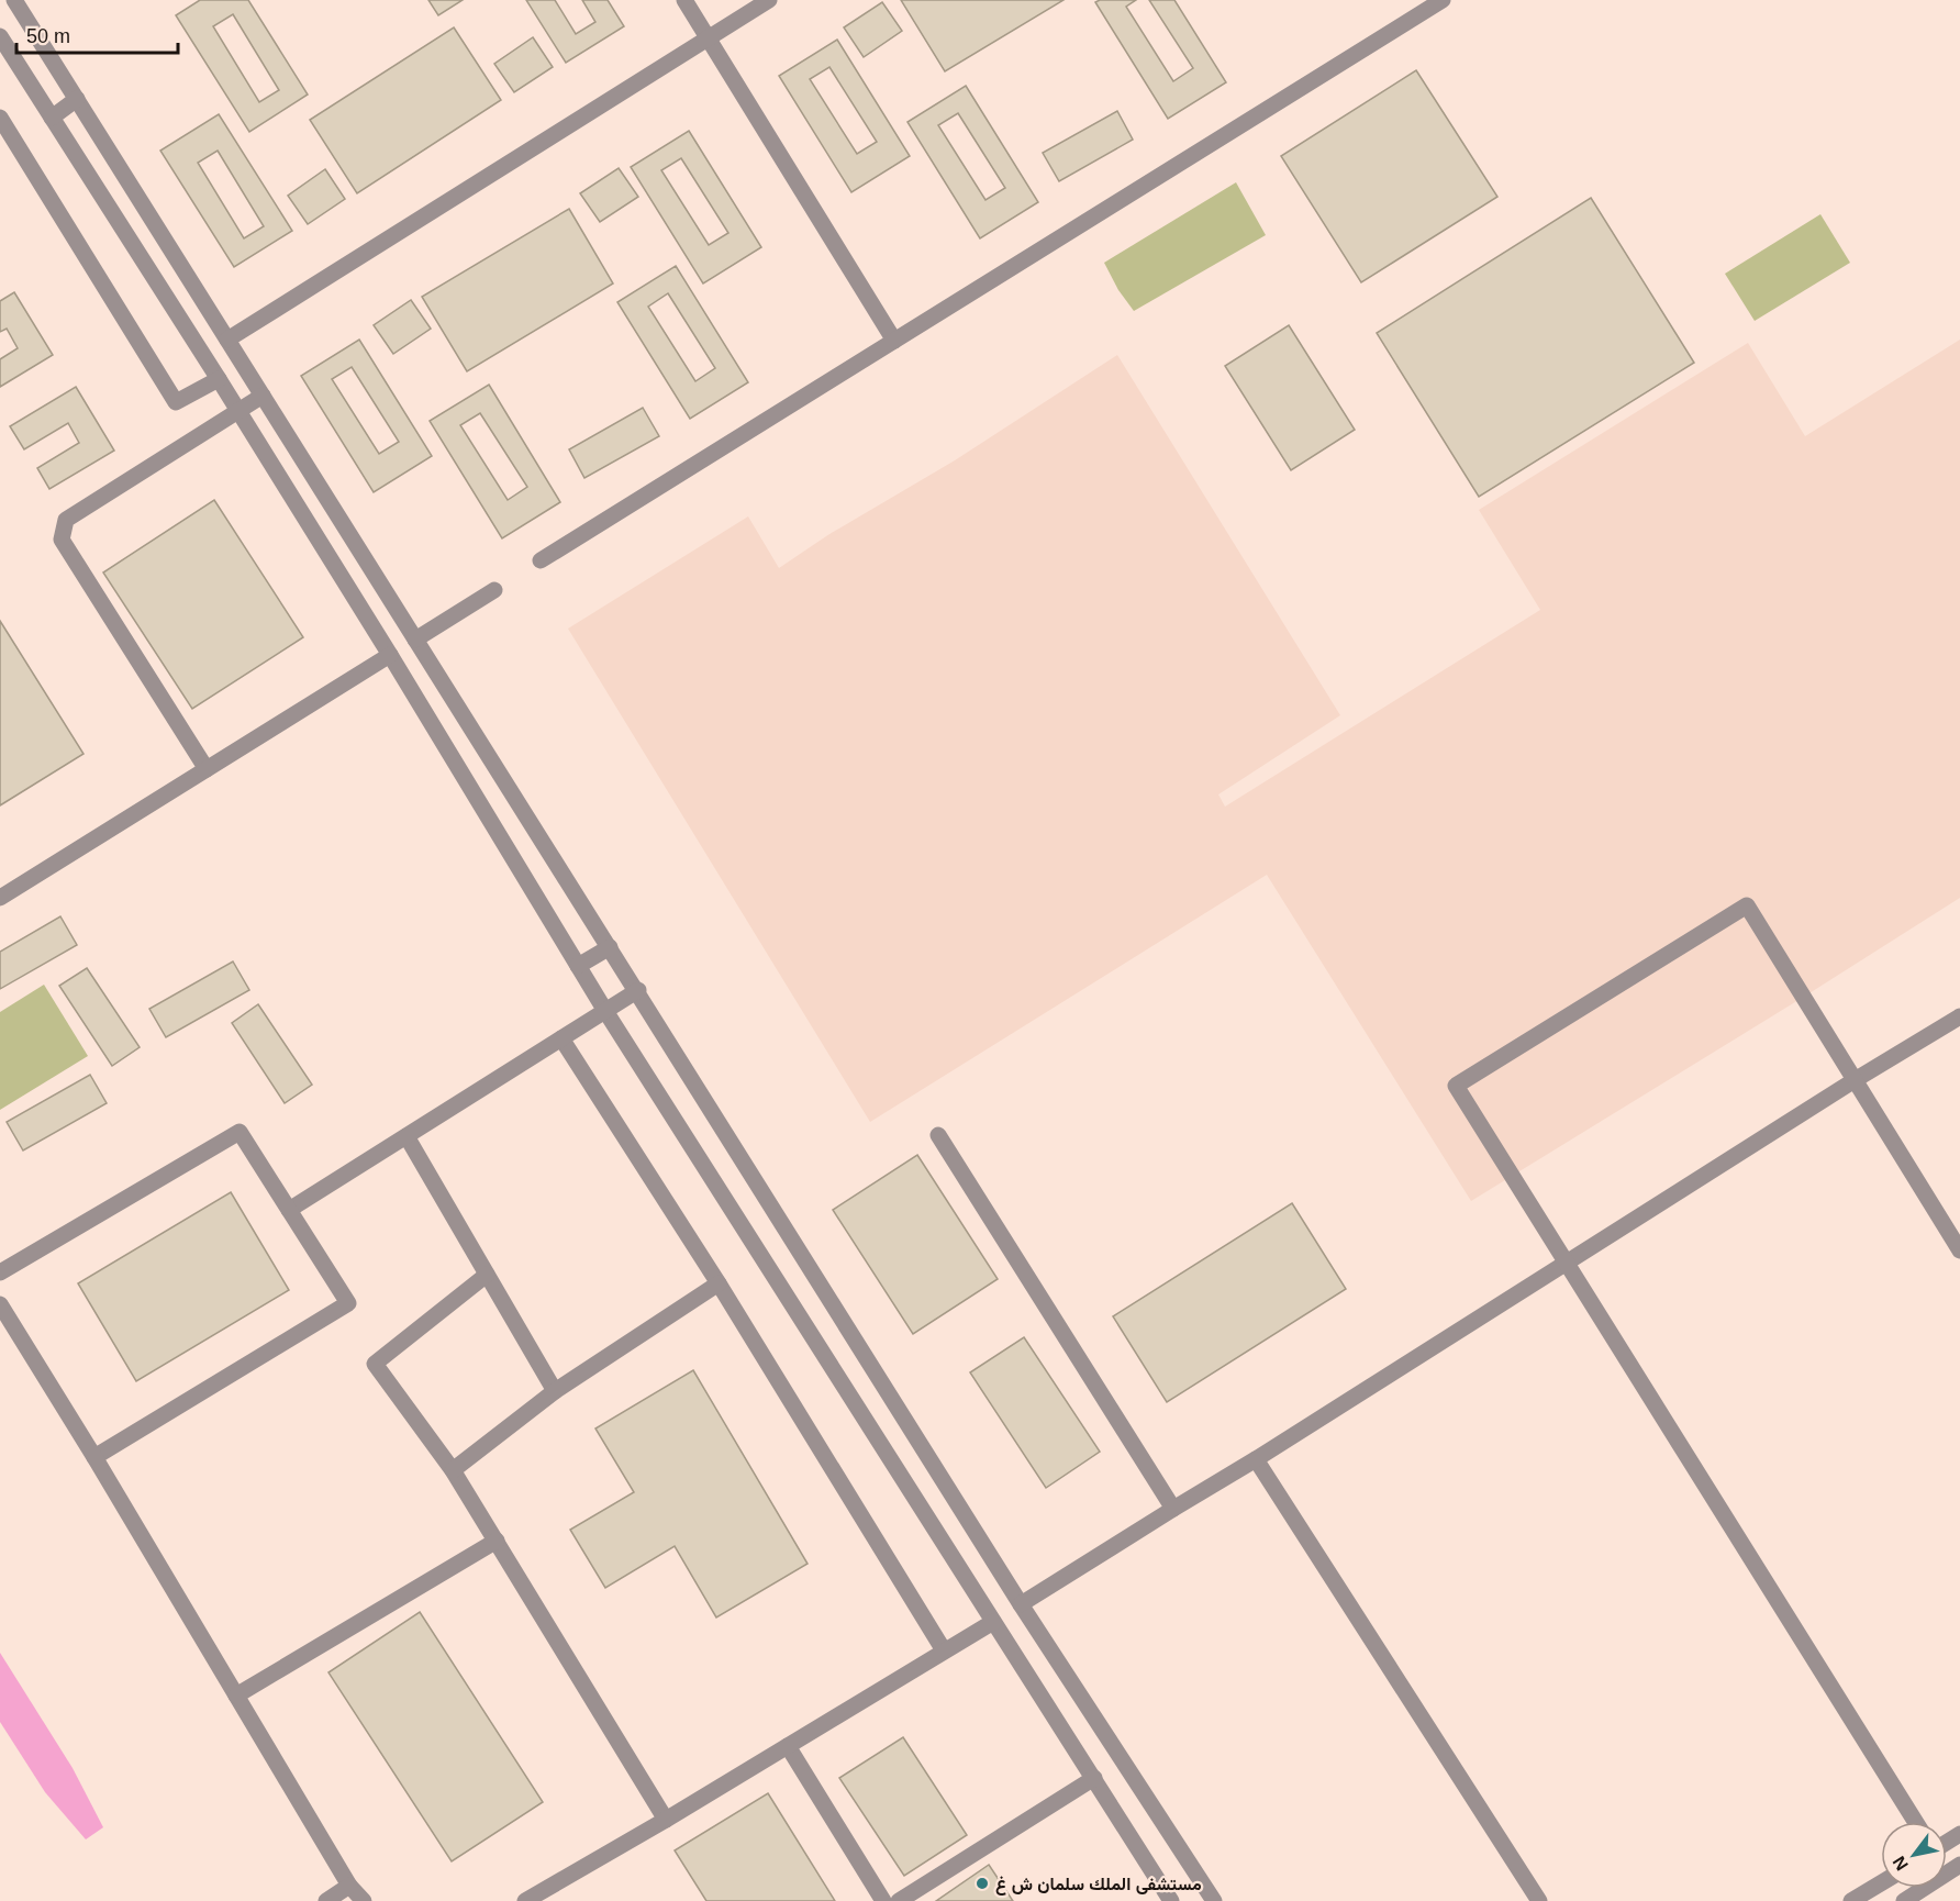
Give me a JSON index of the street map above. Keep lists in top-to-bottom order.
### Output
{
  "places": ["مستشفى الملك سلمان ش غ"],
  "scale_bar": "50 m",
  "north": "bottom left"
}
